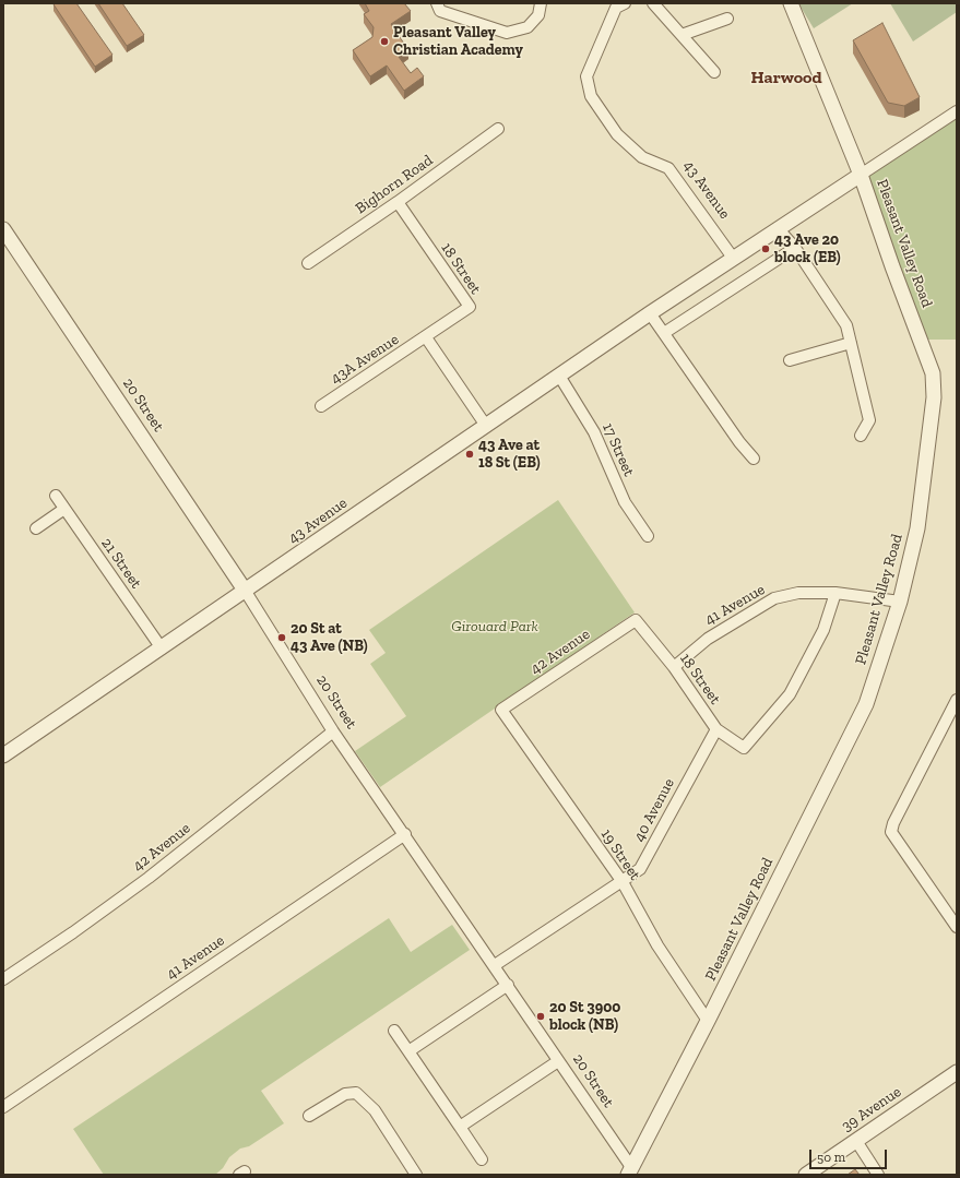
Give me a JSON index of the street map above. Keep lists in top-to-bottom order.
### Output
{
  "streets": {
    "street": [
      "Bighorn Road",
      "43 Avenue",
      "Pleasant Valley Road",
      "18 Street",
      "43A Avenue",
      "20 Street",
      "17 Street",
      "21 Street",
      "41 Avenue",
      "42 Avenue",
      "40 Avenue",
      "19 Street",
      "39 Avenue"
    ]
  },
  "crossings": [
    ["Bighorn Road", "18 Street"],
    ["43 Avenue", "Pleasant Valley Road"],
    ["43 Avenue", "20 Street"],
    ["43 Avenue", "17 Street"],
    ["43 Avenue", "21 Street"],
    ["Pleasant Valley Road", "20 Street"],
    ["Pleasant Valley Road", "41 Avenue"],
    ["Pleasant Valley Road", "19 Street"],
    ["18 Street", "43A Avenue"],
    ["18 Street", "41 Avenue"],
    ["18 Street", "42 Avenue"],
    ["18 Street", "40 Avenue"],
    ["20 Street", "41 Avenue"],
    ["20 Street", "42 Avenue"],
    ["20 Street", "40 Avenue"],
    ["42 Avenue", "19 Street"],
    ["40 Avenue", "19 Street"]
  ],
  "districts": ["Harwood"],
  "parks": ["Girouard Park"],
  "places": [
    "Pleasant Valley Christian Academy",
    "43 Ave 20 block (EB)",
    "43 Ave at 18 St (EB)",
    "20 St at 43 Ave (NB)",
    "20 St 3900 block (NB)"
  ],
  "scale_bar": "50 m"
}
